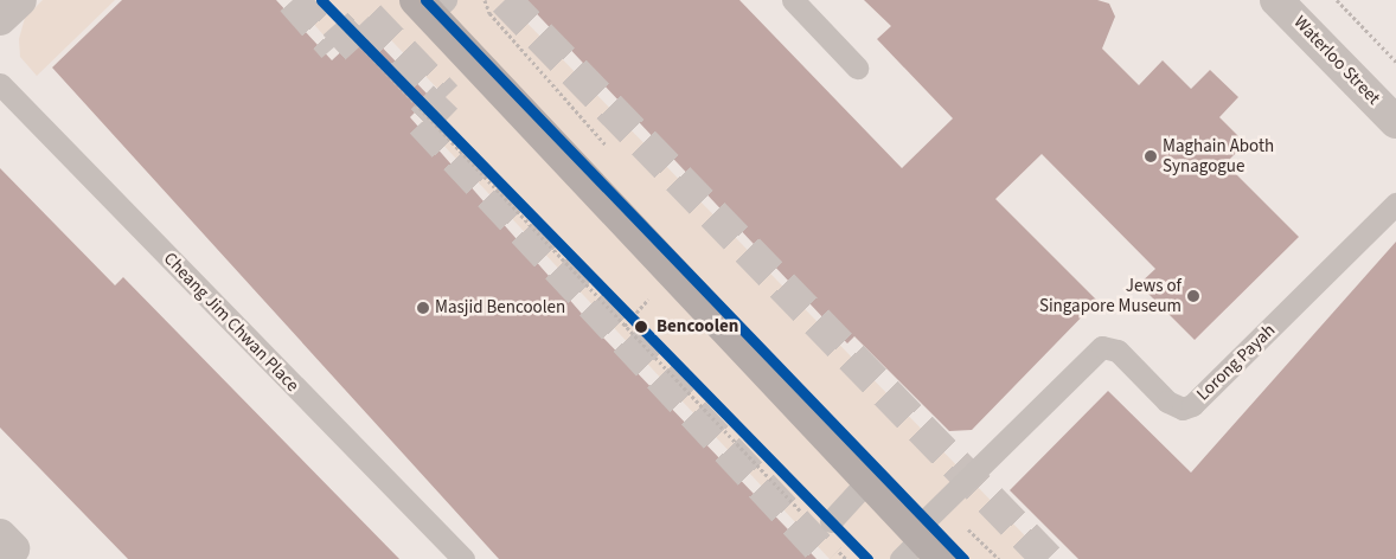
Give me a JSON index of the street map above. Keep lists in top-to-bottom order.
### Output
{
  "streets": {
    "street": ["Waterloo Street"],
    "lane": ["Cheang Jim Chwan Place", "Lorong Payah"]
  },
  "places": [
    "Maghain Aboth Synagogue",
    "Jews of Singapore Museum",
    "Masjid Bencoolen",
    "Bencoolen"
  ]
}
